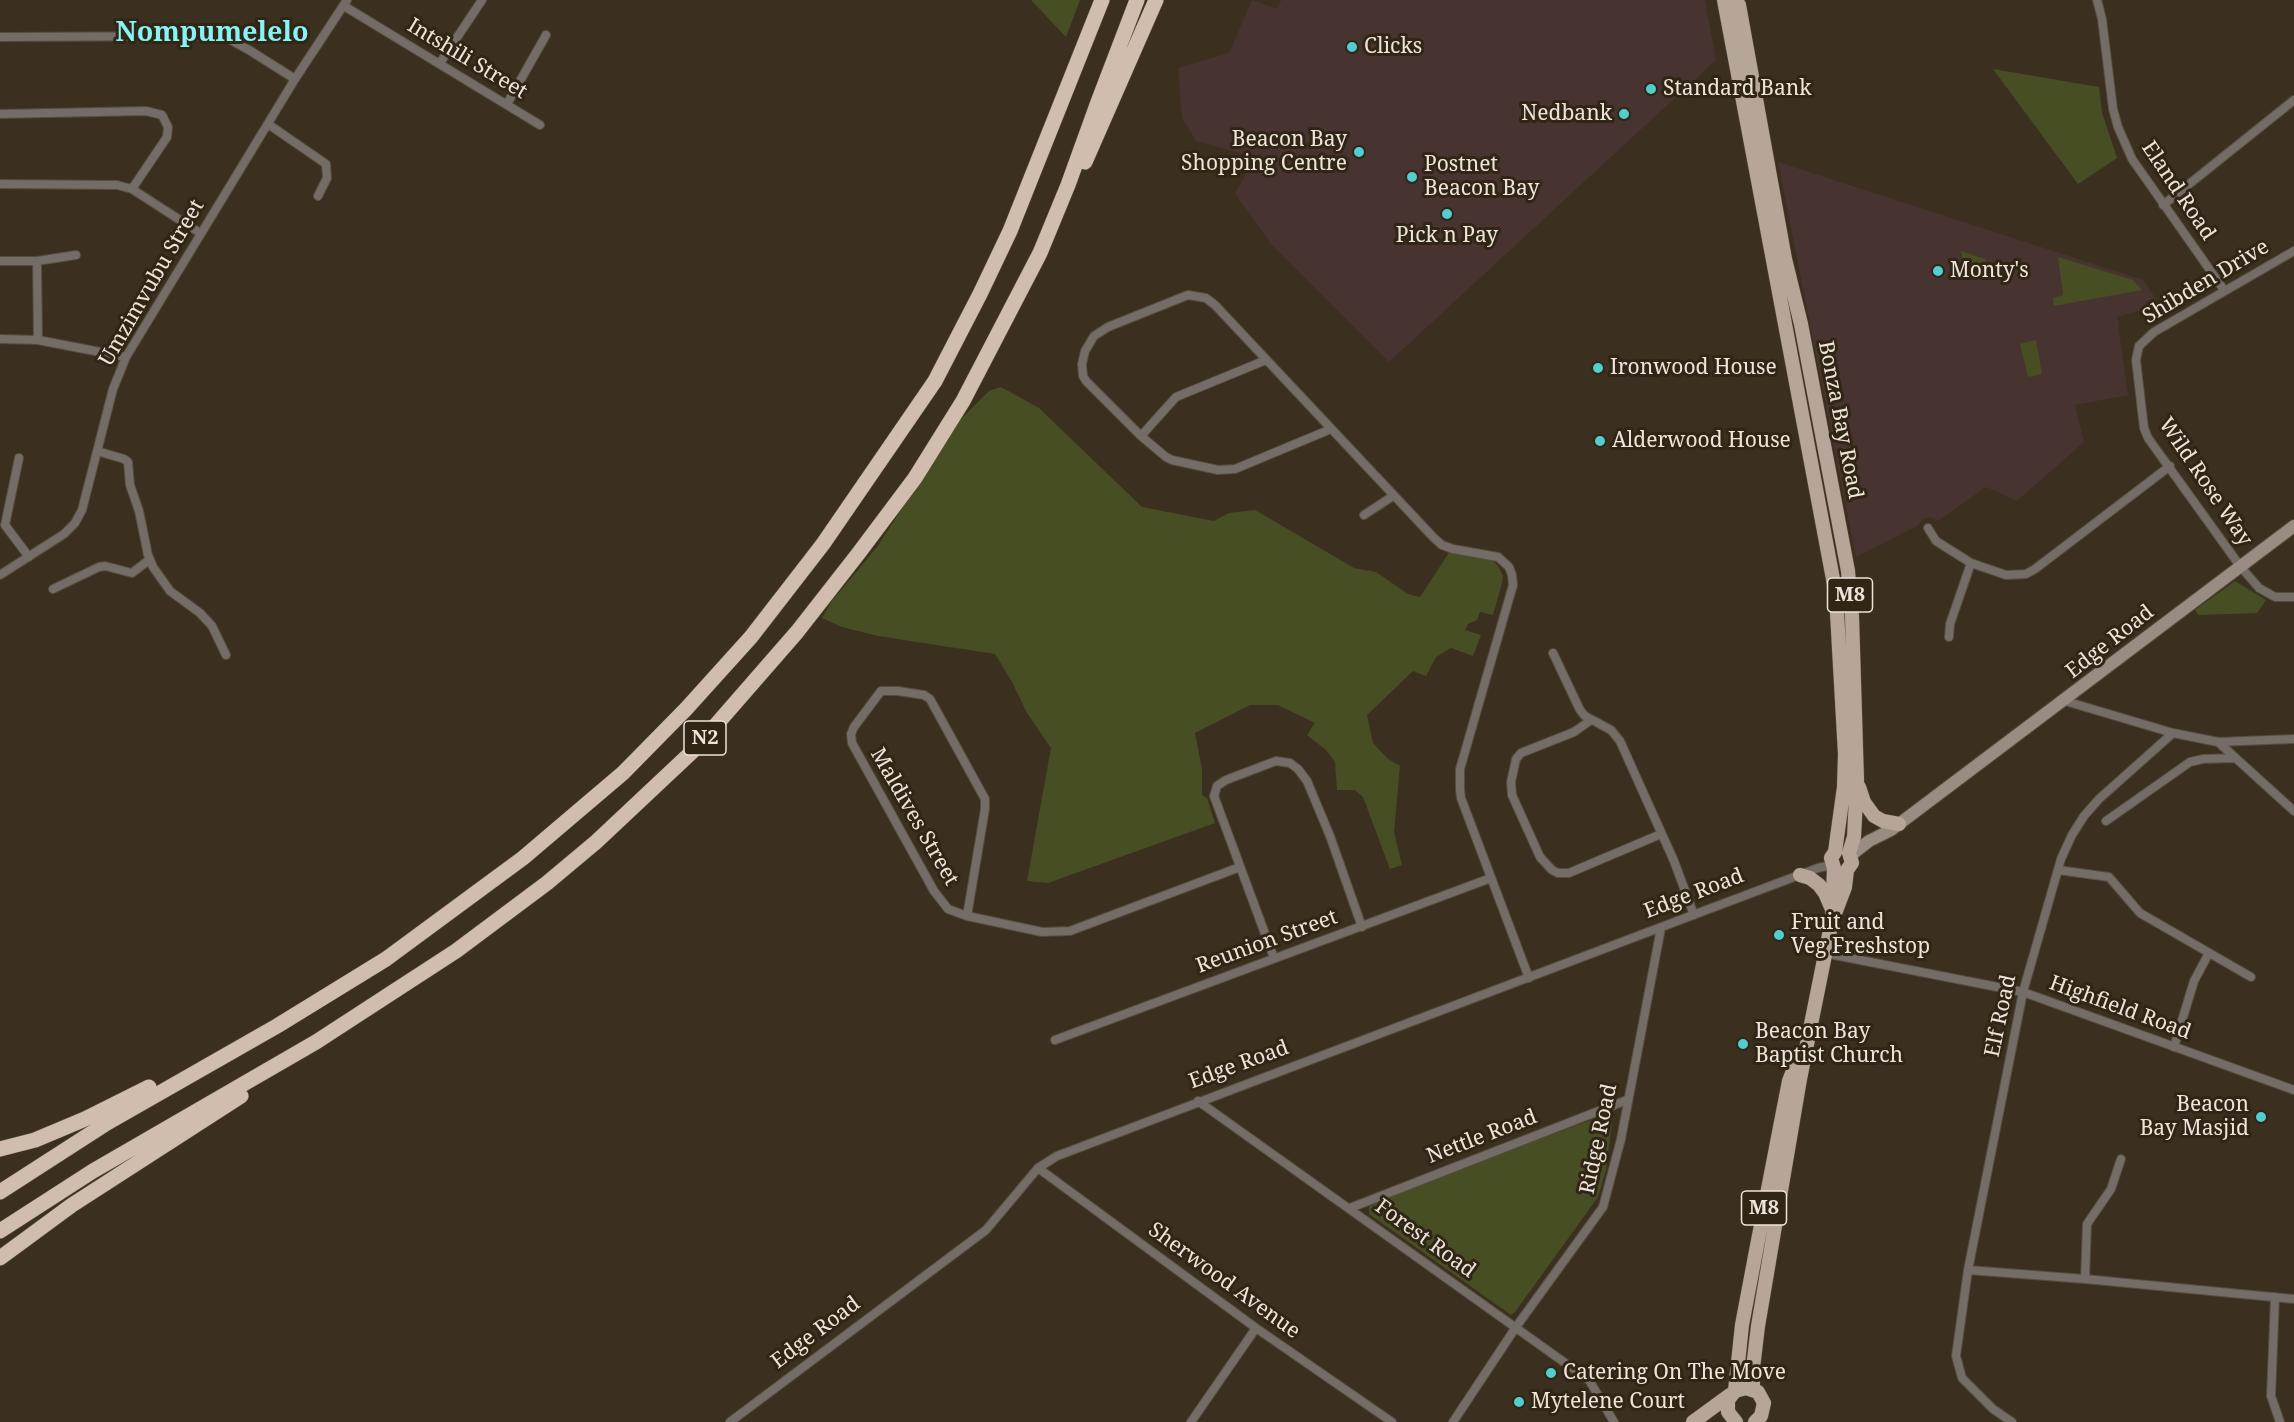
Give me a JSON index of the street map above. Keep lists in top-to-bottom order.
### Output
{
  "streets": {
    "highway": ["N2"],
    "main road": ["Bonza Bay Road", "M8"],
    "street": [
      "Intshili Street",
      "Eland Road",
      "Shibden Drive",
      "Umzimvubu Street",
      "Wild Rose Way",
      "Edge Road",
      "Maldives Street",
      "Reunion Street",
      "Highfield Road",
      "Elf Road",
      "Nettle Road",
      "Ridge Road",
      "Forest Road",
      "Sherwood Avenue"
    ]
  },
  "crossings": [
    ["Intshili Street", "Umzimvubu Street"],
    ["Eland Road", "Shibden Drive"],
    ["Shibden Drive", "Wild Rose Way"],
    ["Bonza Bay Road", "Edge Road"],
    ["Bonza Bay Road", "Highfield Road"],
    ["Wild Rose Way", "Edge Road"],
    ["Edge Road", "Ridge Road"],
    ["Edge Road", "Forest Road"],
    ["Edge Road", "Sherwood Avenue"],
    ["Highfield Road", "Elf Road"],
    ["Nettle Road", "Ridge Road"],
    ["Nettle Road", "Forest Road"],
    ["Ridge Road", "Forest Road"]
  ],
  "districts": ["Nompumelelo"],
  "places": [
    "Clicks",
    "Standard Bank",
    "Nedbank",
    "Beacon Bay Shopping Centre",
    "Postnet Beacon Bay",
    "Pick n Pay",
    "Monty's",
    "Ironwood House",
    "Alderwood House",
    "Fruit and Veg Freshstop",
    "Beacon Bay Baptist Church",
    "Beacon Bay Masjid",
    "Catering On The Move",
    "Mytelene Court"
  ]
}
